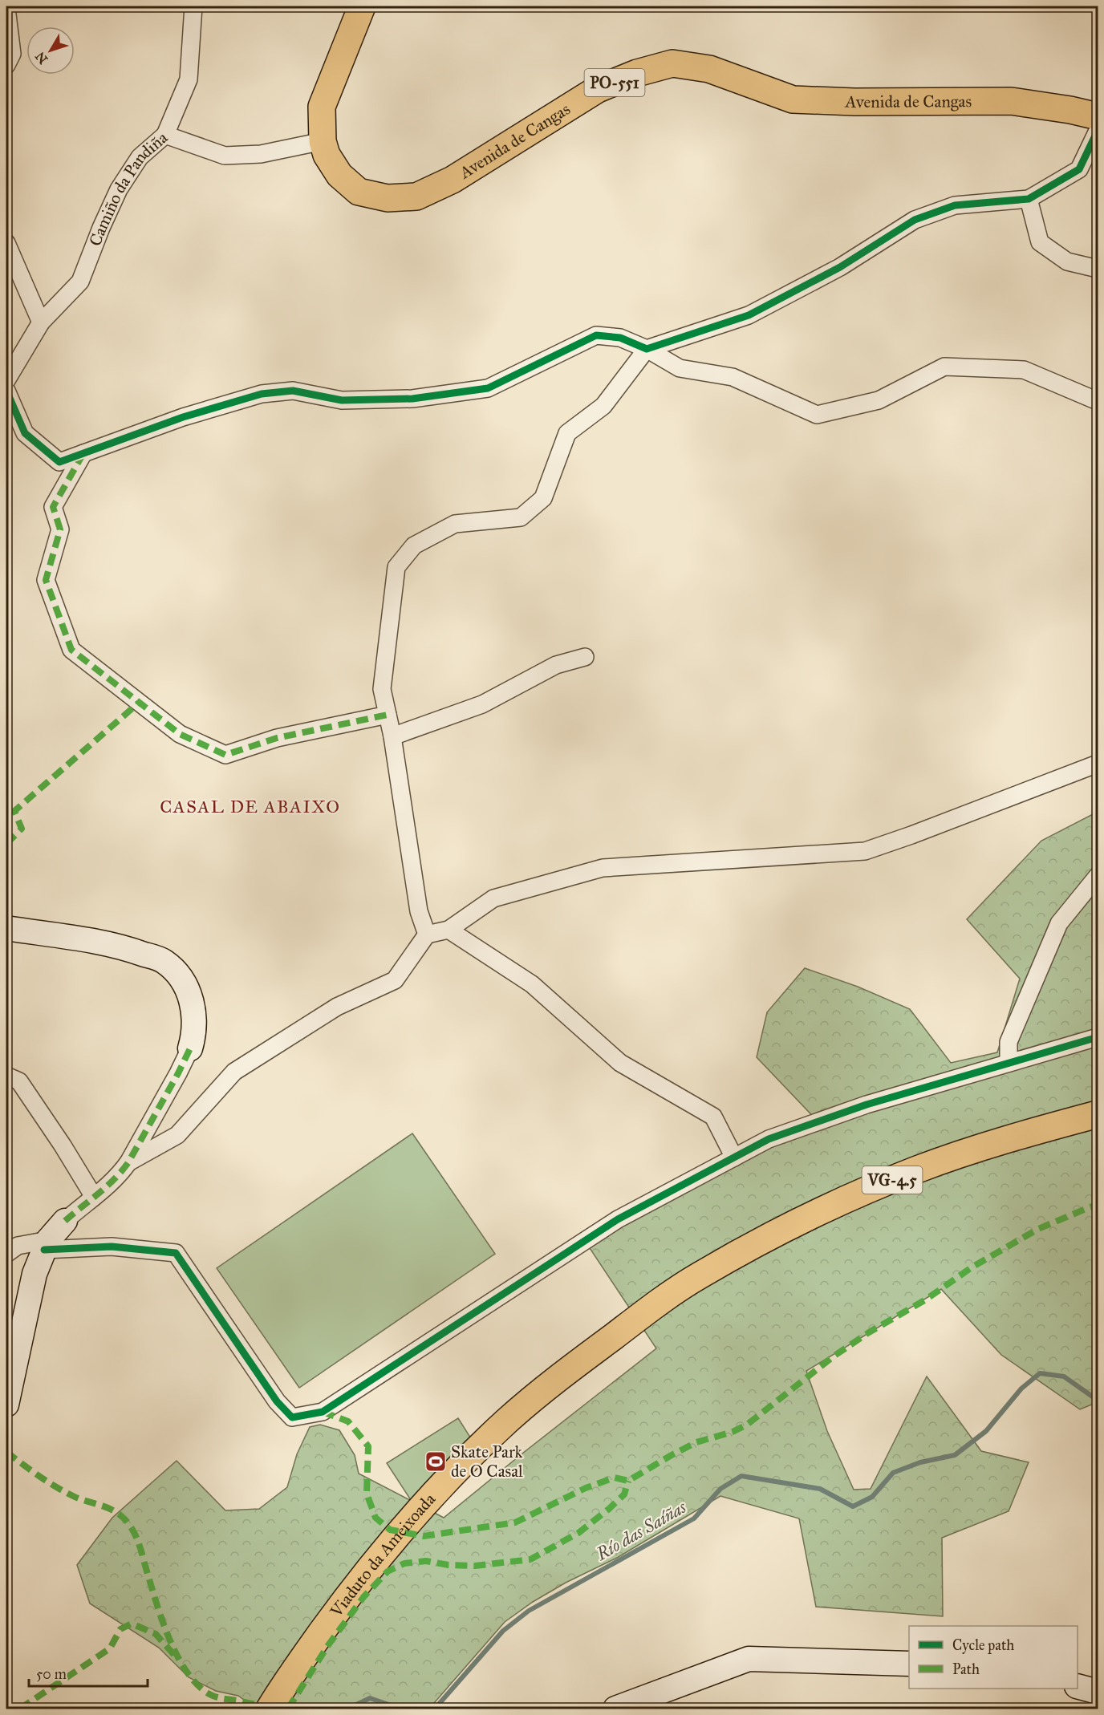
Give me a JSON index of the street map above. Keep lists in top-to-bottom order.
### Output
{
  "streets": {
    "main road": [
      "PO-551",
      "Avenida de Cangas",
      "VG-4.5",
      "Viaduto da Ameixoada"
    ],
    "street": ["Camiño da Pandiña"]
  },
  "crossings": [
    ["Avenida de Cangas", "Camiño da Pandiña"]
  ],
  "districts": ["CASAL DE ABAIXO"],
  "water": ["Río das Saíñas"],
  "places": {
    "sports": ["Skate Park de O Casal"]
  },
  "legend": ["Cycle path", "Path"],
  "scale_bar": "50 m",
  "north": "bottom left"
}
